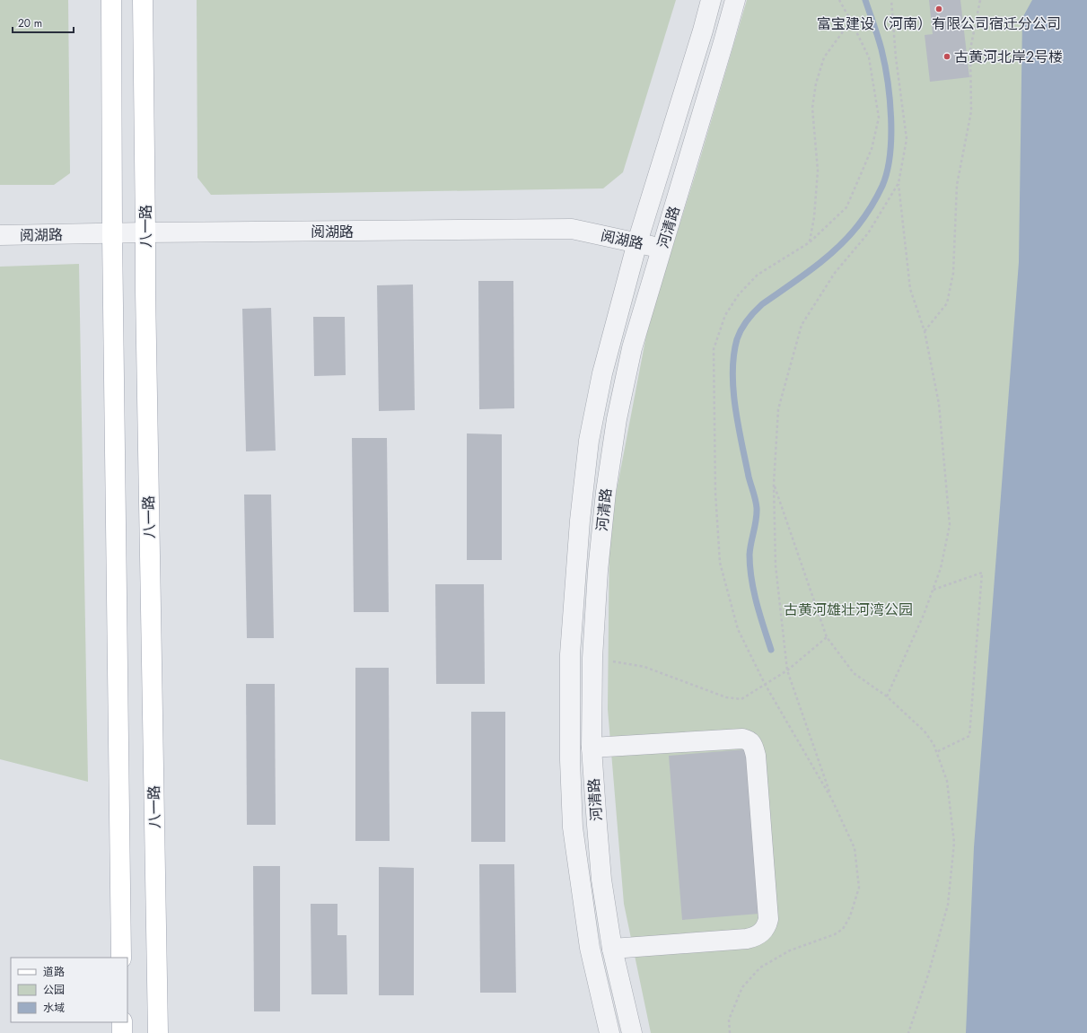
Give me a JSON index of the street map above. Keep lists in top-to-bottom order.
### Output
{
  "streets": {
    "main road": ["八一路"],
    "street": ["河清路", "阅湖路"]
  },
  "crossings": [
    ["八一路", "阅湖路"],
    ["河清路", "阅湖路"]
  ],
  "parks": ["古黄河雄壮河湾公园"],
  "places": ["富宝建设（河南）有限公司宿迁分公司", "古黄河北岸2号楼"],
  "legend": ["道路", "公园", "水域"],
  "scale_bar": "20 m"
}
